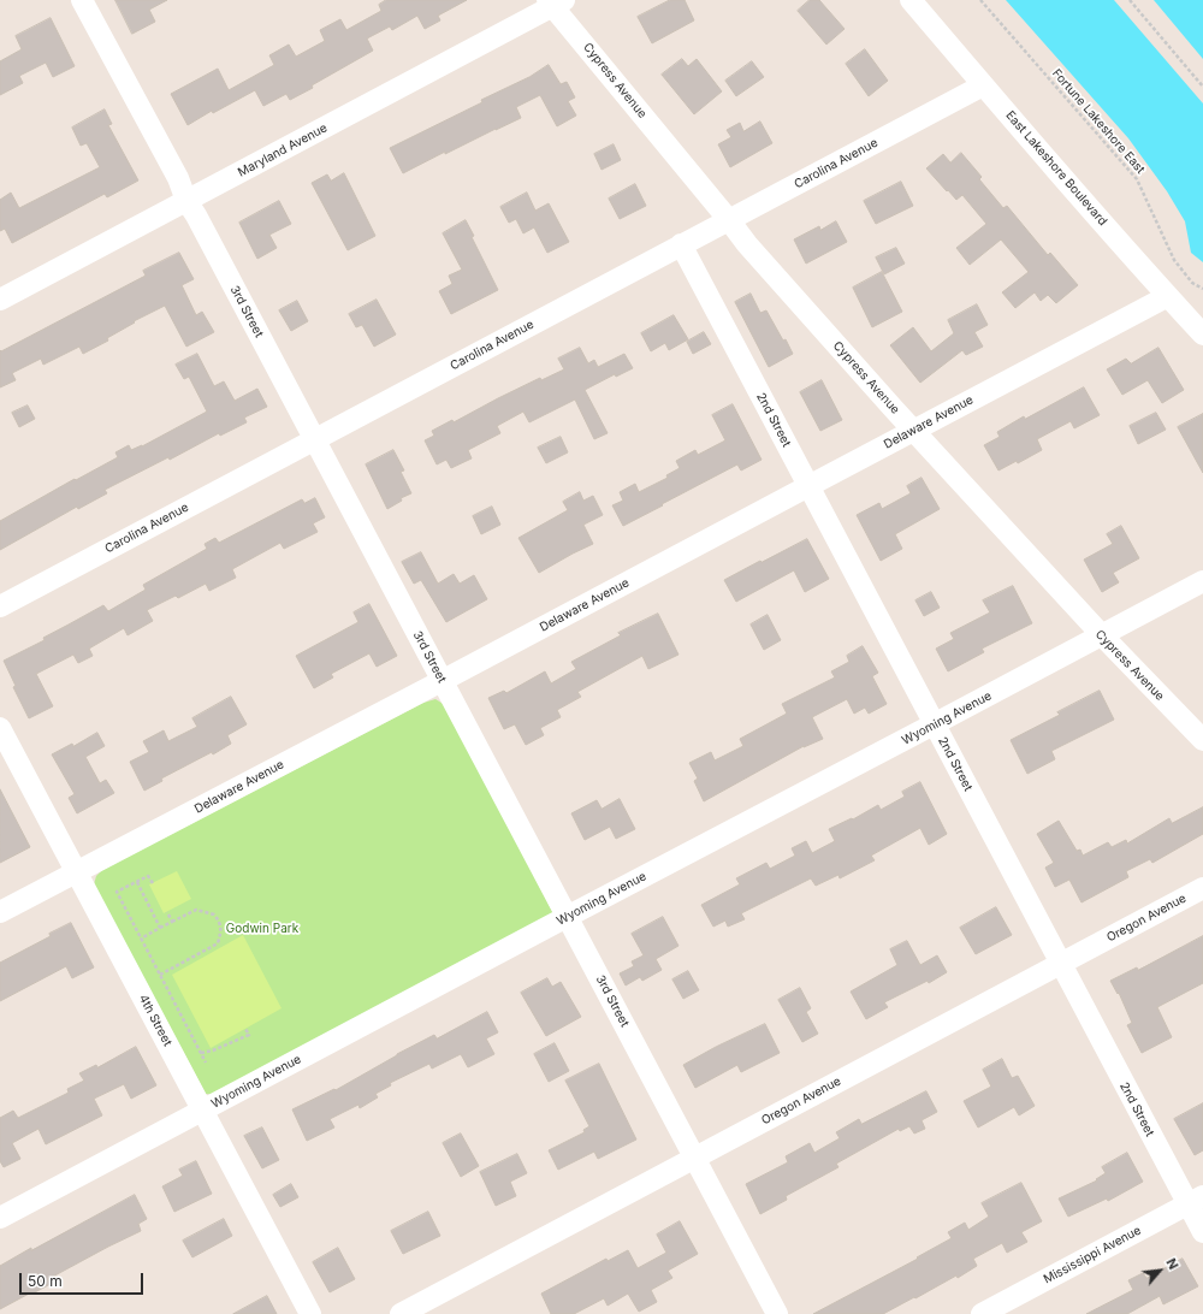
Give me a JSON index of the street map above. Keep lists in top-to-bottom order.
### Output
{
  "streets": {
    "street": [
      "Cypress Avenue",
      "Maryland Avenue",
      "Carolina Avenue",
      "East Lakeshore Boulevard",
      "3rd Street",
      "2nd Street",
      "Delaware Avenue",
      "Wyoming Avenue",
      "Oregon Avenue",
      "4th Street",
      "Mississippi Avenue"
    ],
    "path": ["Fortune Lakeshore East"]
  },
  "crossings": [
    ["Cypress Avenue", "Maryland Avenue"],
    ["Cypress Avenue", "Carolina Avenue"],
    ["Cypress Avenue", "Delaware Avenue"],
    ["Cypress Avenue", "Wyoming Avenue"],
    ["Maryland Avenue", "3rd Street"],
    ["Carolina Avenue", "East Lakeshore Boulevard"],
    ["Carolina Avenue", "3rd Street"],
    ["Carolina Avenue", "2nd Street"],
    ["East Lakeshore Boulevard", "Delaware Avenue"],
    ["3rd Street", "Delaware Avenue"],
    ["3rd Street", "Wyoming Avenue"],
    ["3rd Street", "Oregon Avenue"],
    ["2nd Street", "Delaware Avenue"],
    ["2nd Street", "Wyoming Avenue"],
    ["2nd Street", "Oregon Avenue"],
    ["2nd Street", "Mississippi Avenue"],
    ["Delaware Avenue", "4th Street"],
    ["Wyoming Avenue", "4th Street"]
  ],
  "parks": ["Godwin Park"],
  "scale_bar": "50 m",
  "north": "top right"
}
